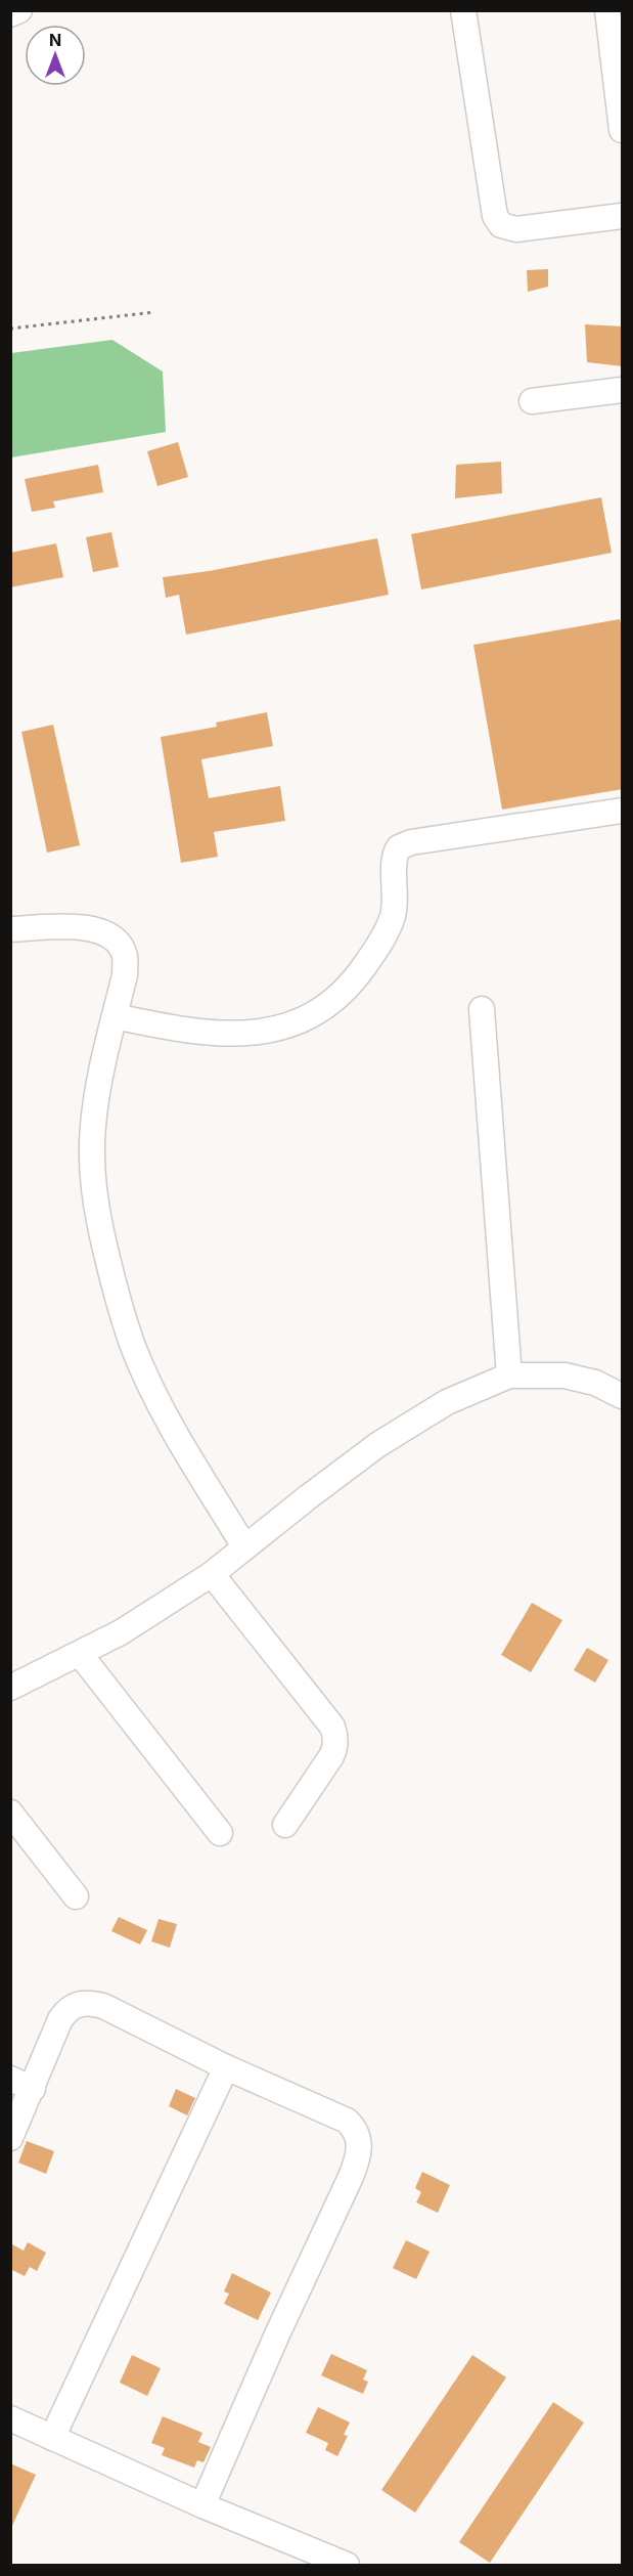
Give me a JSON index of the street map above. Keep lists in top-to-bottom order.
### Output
{
  "north": "top"
}
